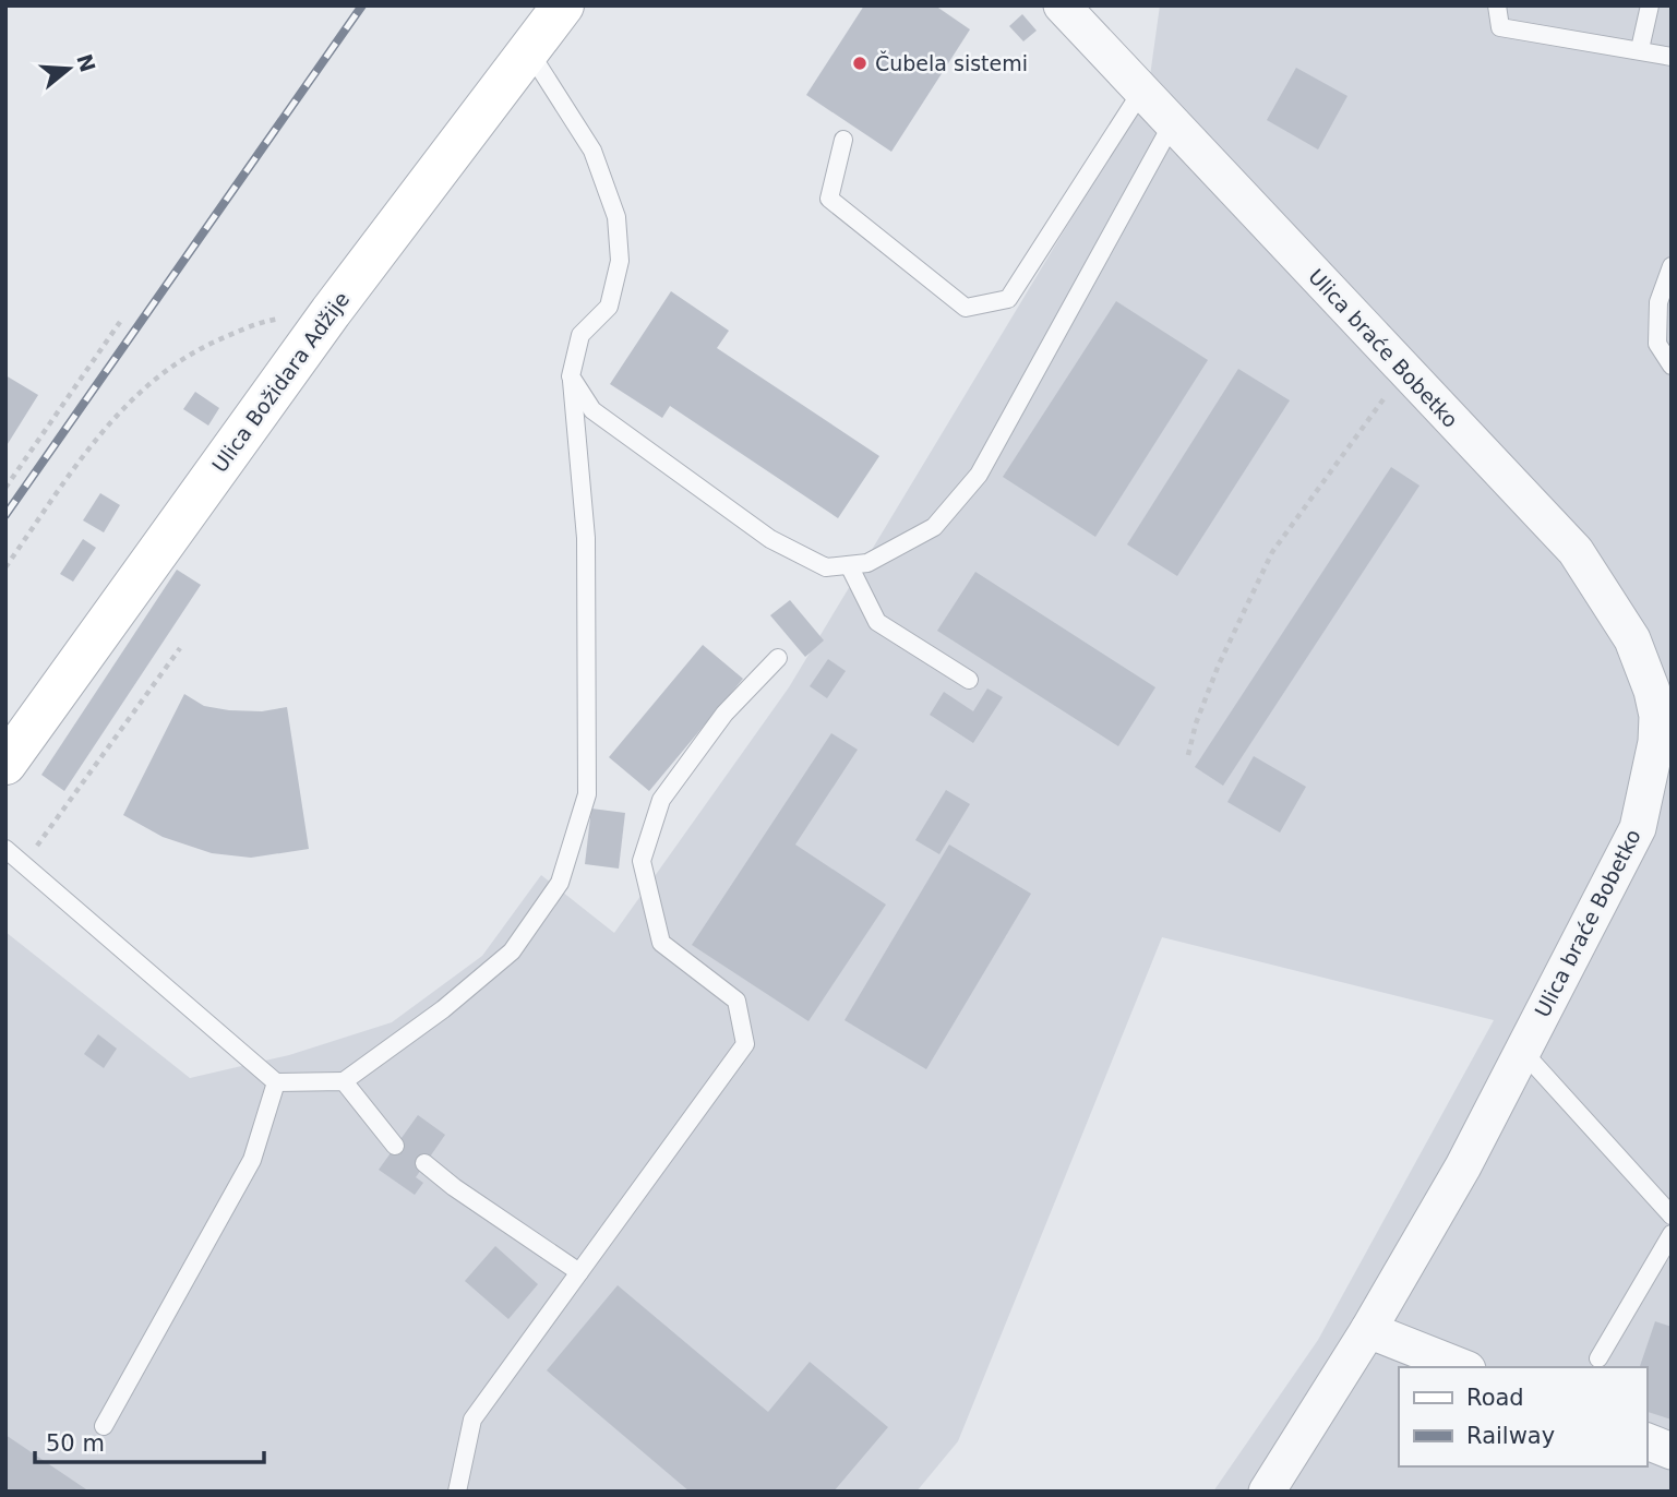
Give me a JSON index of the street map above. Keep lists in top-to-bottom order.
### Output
{
  "streets": {
    "main road": ["Ulica Božidara Adžije"],
    "street": ["Ulica braće Bobetko"]
  },
  "places": ["Čubela sistemi"],
  "legend": ["Road", "Railway"],
  "scale_bar": "50 m",
  "north": "right"
}
